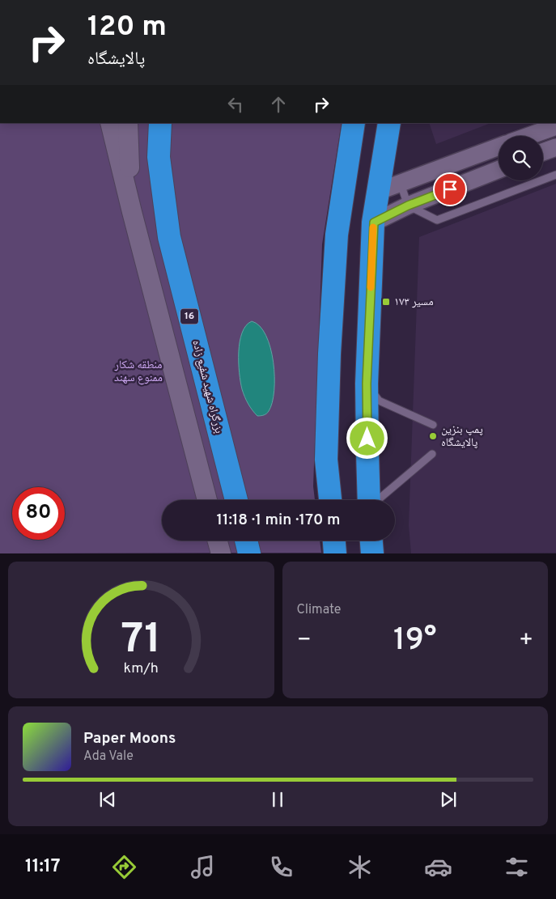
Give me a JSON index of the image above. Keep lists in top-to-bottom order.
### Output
{
  "streets": {
    "highway": ["16", "بزرگراه شهید شفیع زاده"]
  },
  "parks": ["منطقه شکار ممنوع سهند"],
  "places": {
    "transit": ["مسیر ۱۷۳"],
    "other": ["پمپ بنزین پالایشگاه"]
  },
  "page": {
    "turn": ["120 m", "پالایشگاه"],
    "limit": "80",
    "trip": "11:18 · 1 min · 170 m",
    "tile": "Climate",
    "heat": ["−", "19°", "+"],
    "song": ["Paper Moons", "Ada Vale"],
    "tabs": "11:17",
    "gauge": ["71", "km/h"]
  }
}
